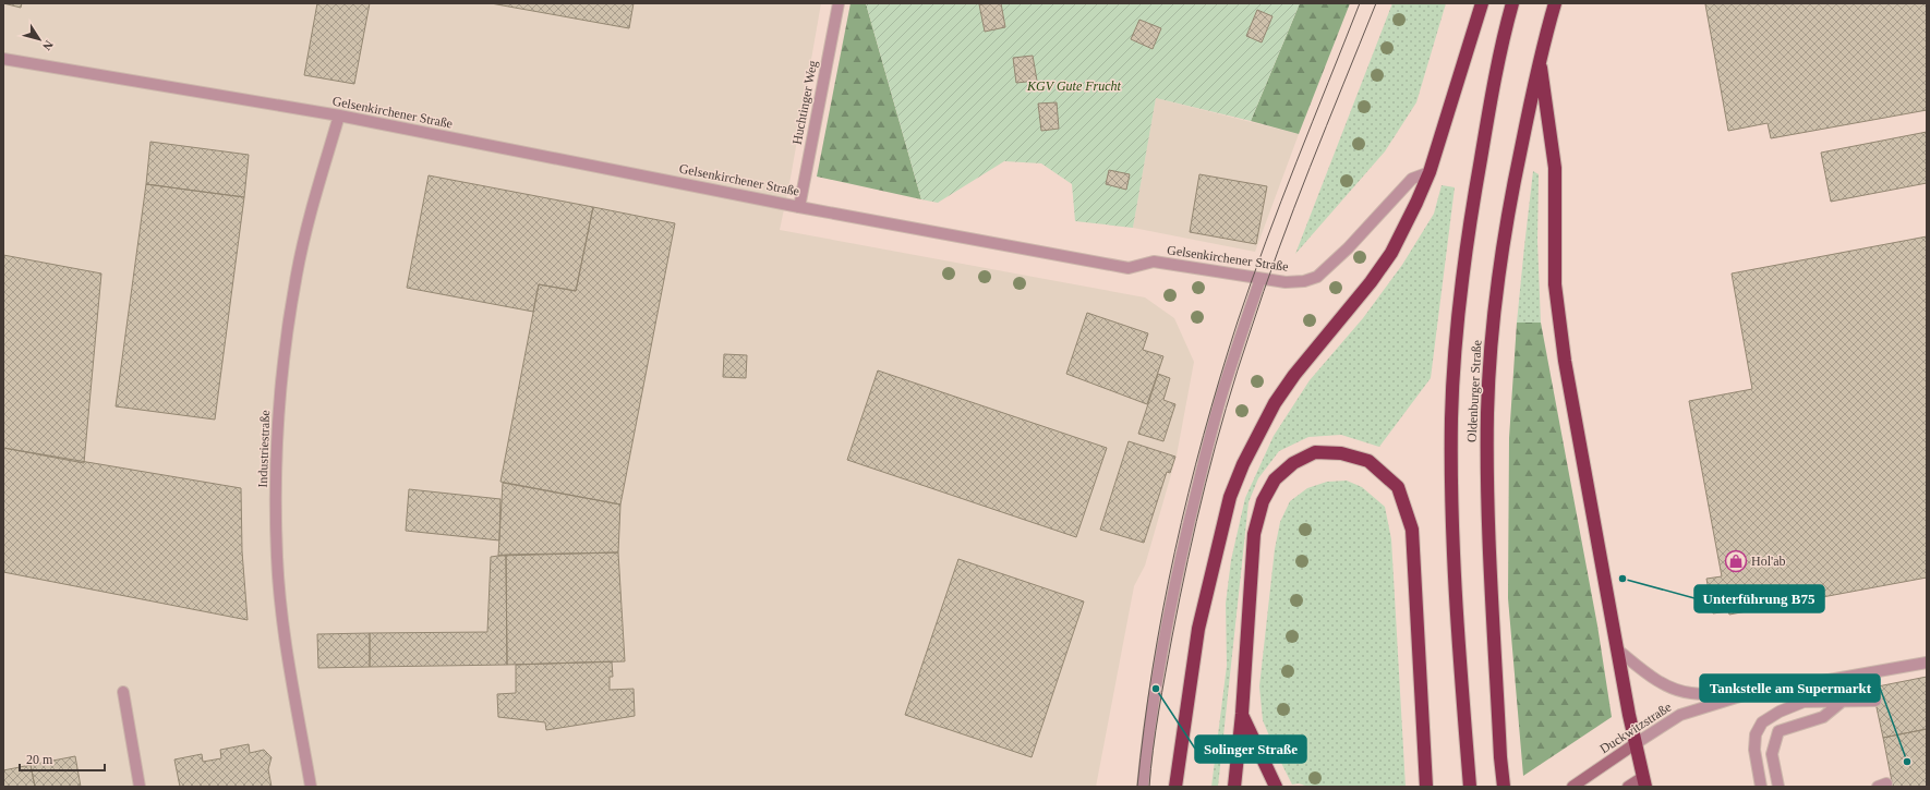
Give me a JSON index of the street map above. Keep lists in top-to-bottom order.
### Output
{
  "streets": {
    "highway": ["Oldenburger Straße"],
    "main road": ["Duckwitzstraße"],
    "street": ["Huchtinger Weg", "Gelsenkirchener Straße", "Industriestraße"]
  },
  "crossings": [
    ["Huchtinger Weg", "Gelsenkirchener Straße"],
    ["Gelsenkirchener Straße", "Industriestraße"]
  ],
  "parks": ["KGV Gute Frucht"],
  "places": {
    "shop": ["Hol'ab"],
    "other": ["Unterführung B75", "Solinger Straße", "Tankstelle am Supermarkt"]
  },
  "scale_bar": "20 m",
  "north": "bottom right"
}
